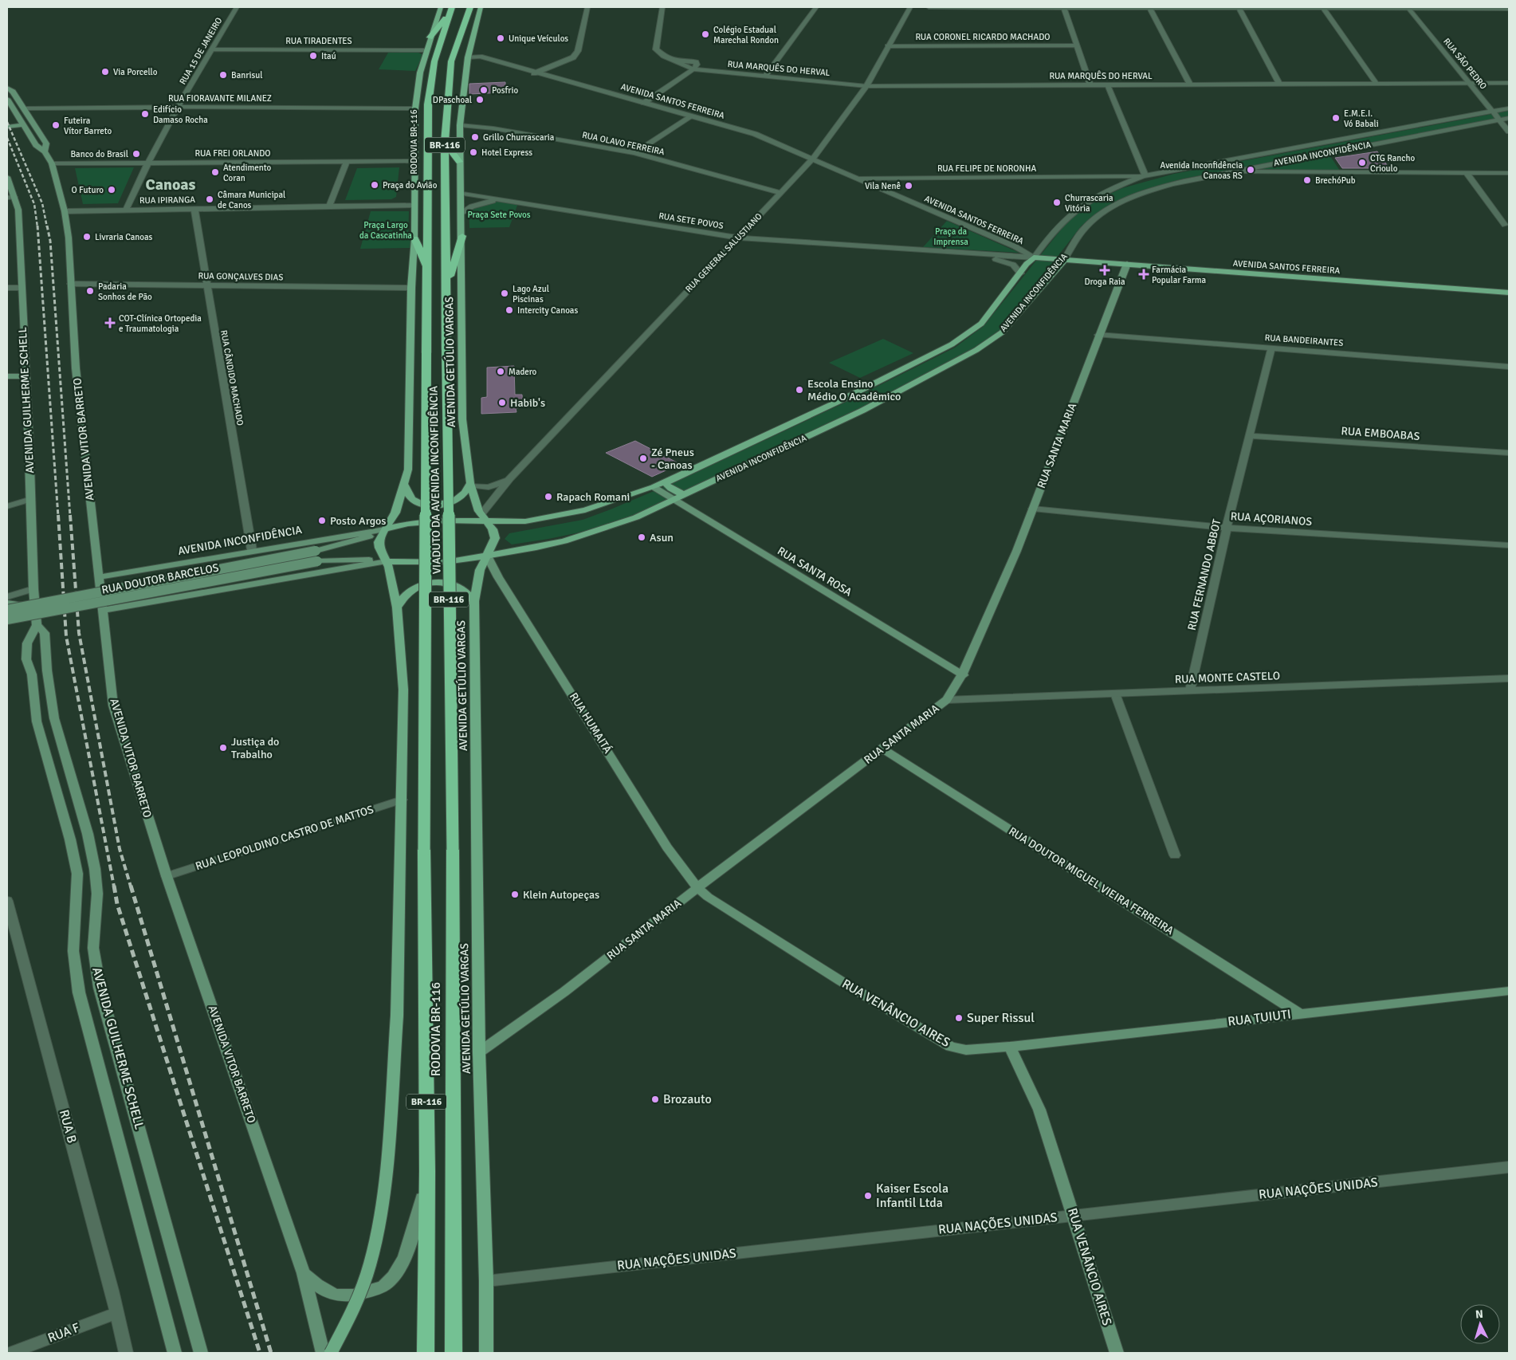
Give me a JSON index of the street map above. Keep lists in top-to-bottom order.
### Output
{
  "streets": {
    "highway": ["RODOVIA BR-116", "BR-116", "VIADUTO DA AVENIDA INCONFIDÊNCIA"],
    "main road": [
      "AVENIDA SANTOS FERREIRA",
      "AVENIDA INCONFIDÊNCIA",
      "AVENIDA GETÚLIO VARGAS",
      "AVENIDA GUILHERME SCHELL",
      "AVENIDA VITOR BARRETO",
      "RUA SANTA MARIA",
      "RUA SANTA ROSA",
      "RUA DOUTOR BARCELOS",
      "RUA HUMAITÁ",
      "RUA DOUTOR MIGUEL VIEIRA FERREIRA",
      "RUA VENÂNCIO AIRES",
      "RUA TUIUTI"
    ],
    "street": [
      "RUA CORONEL RICARDO MACHADO",
      "RUA TIRADENTES",
      "RUA 15 DE JANEIRO",
      "RUA SÃO PEDRO",
      "RUA MARQUÊS DO HERVAL",
      "RUA FIORAVANTE MILANEZ",
      "RUA OLAVO FERREIRA",
      "RUA FREI ORLANDO",
      "RUA FELIPE DE NORONHA",
      "RUA IPIRANGA",
      "RUA SETE POVOS",
      "RUA GENERAL SALUSTIANO",
      "RUA GONÇALVES DIAS",
      "RUA BANDEIRANTES",
      "RUA CÂNDIDO MACHADO",
      "RUA EMBOABAS",
      "RUA AÇORIANOS",
      "RUA FERNANDO ABBOT",
      "RUA MONTE CASTELO",
      "RUA LEOPOLDINO CASTRO DE MATTOS",
      "RUA B",
      "RUA NAÇÕES UNIDAS",
      "RUA F"
    ]
  },
  "crossings": [
    ["RUA CORONEL RICARDO MACHADO", "RUA GENERAL SALUSTIANO"],
    ["RUA TIRADENTES", "RUA 15 DE JANEIRO"],
    ["RUA 15 DE JANEIRO", "RUA FIORAVANTE MILANEZ"],
    ["RUA 15 DE JANEIRO", "RUA FREI ORLANDO"],
    ["RUA 15 DE JANEIRO", "RUA IPIRANGA"],
    ["RUA SÃO PEDRO", "RUA MARQUÊS DO HERVAL"],
    ["RUA SÃO PEDRO", "AVENIDA INCONFIDÊNCIA"],
    ["RUA MARQUÊS DO HERVAL", "RUA GENERAL SALUSTIANO"],
    ["AVENIDA SANTOS FERREIRA", "AVENIDA INCONFIDÊNCIA"],
    ["AVENIDA SANTOS FERREIRA", "RUA FELIPE DE NORONHA"],
    ["AVENIDA SANTOS FERREIRA", "RUA SETE POVOS"],
    ["AVENIDA SANTOS FERREIRA", "RUA GENERAL SALUSTIANO"],
    ["AVENIDA SANTOS FERREIRA", "AVENIDA GETÚLIO VARGAS"],
    ["AVENIDA SANTOS FERREIRA", "RUA SANTA MARIA"],
    ["RODOVIA BR-116", "BR-116"],
    ["RODOVIA BR-116", "AVENIDA VITOR BARRETO"],
    ["RODOVIA BR-116", "VIADUTO DA AVENIDA INCONFIDÊNCIA"],
    ["RUA OLAVO FERREIRA", "RUA GENERAL SALUSTIANO"],
    ["RUA OLAVO FERREIRA", "AVENIDA GETÚLIO VARGAS"],
    ["BR-116", "AVENIDA GETÚLIO VARGAS"],
    ["BR-116", "VIADUTO DA AVENIDA INCONFIDÊNCIA"],
    ["RUA FREI ORLANDO", "AVENIDA VITOR BARRETO"],
    ["AVENIDA INCONFIDÊNCIA", "RUA FELIPE DE NORONHA"],
    ["AVENIDA INCONFIDÊNCIA", "RUA SETE POVOS"],
    ["AVENIDA INCONFIDÊNCIA", "AVENIDA GETÚLIO VARGAS"],
    ["AVENIDA INCONFIDÊNCIA", "RUA CÂNDIDO MACHADO"],
    ["AVENIDA INCONFIDÊNCIA", "AVENIDA VITOR BARRETO"],
    ["AVENIDA INCONFIDÊNCIA", "RUA SANTA ROSA"],
    ["AVENIDA INCONFIDÊNCIA", "RUA DOUTOR BARCELOS"],
    ["AVENIDA INCONFIDÊNCIA", "RUA HUMAITÁ"],
    ["RUA IPIRANGA", "RUA CÂNDIDO MACHADO"],
    ["RUA IPIRANGA", "AVENIDA VITOR BARRETO"],
    ["RUA SETE POVOS", "RUA GENERAL SALUSTIANO"],
    ["RUA SETE POVOS", "AVENIDA GETÚLIO VARGAS"],
    ["RUA GENERAL SALUSTIANO", "AVENIDA GETÚLIO VARGAS"],
    ["RUA GONÇALVES DIAS", "RUA CÂNDIDO MACHADO"],
    ["RUA GONÇALVES DIAS", "AVENIDA VITOR BARRETO"],
    ["RUA BANDEIRANTES", "RUA SANTA MARIA"],
    ["RUA BANDEIRANTES", "RUA FERNANDO ABBOT"],
    ["AVENIDA GETÚLIO VARGAS", "RUA SANTA MARIA"],
    ["AVENIDA GETÚLIO VARGAS", "RUA HUMAITÁ"],
    ["AVENIDA GETÚLIO VARGAS", "RUA NAÇÕES UNIDAS"],
    ["RUA EMBOABAS", "RUA FERNANDO ABBOT"],
    ["AVENIDA VITOR BARRETO", "RUA LEOPOLDINO CASTRO DE MATTOS"],
    ["RUA SANTA MARIA", "RUA AÇORIANOS"],
    ["RUA SANTA MARIA", "RUA SANTA ROSA"],
    ["RUA SANTA MARIA", "RUA MONTE CASTELO"],
    ["RUA SANTA MARIA", "RUA HUMAITÁ"],
    ["RUA SANTA MARIA", "RUA DOUTOR MIGUEL VIEIRA FERREIRA"],
    ["RUA SANTA MARIA", "RUA VENÂNCIO AIRES"],
    ["RUA AÇORIANOS", "RUA FERNANDO ABBOT"],
    ["RUA FERNANDO ABBOT", "RUA MONTE CASTELO"],
    ["RUA HUMAITÁ", "RUA VENÂNCIO AIRES"],
    ["RUA DOUTOR MIGUEL VIEIRA FERREIRA", "RUA TUIUTI"],
    ["RUA VENÂNCIO AIRES", "RUA TUIUTI"],
    ["RUA VENÂNCIO AIRES", "RUA NAÇÕES UNIDAS"],
    ["RUA B", "RUA F"]
  ],
  "districts": ["Canoas"],
  "parks": ["Praça Sete Povos", "Praça Largo da Cascatinha", "Praça da Imprensa"],
  "places": {
    "other": [
      "Colégio Estadual Marechal Rondon",
      "Unique Veículos",
      "Itaú",
      "Via Porcello",
      "Banrisul",
      "Posfrio",
      "DPaschoal",
      "Edifício Damaso Rocha",
      "E.M.E.I. Vó Babali",
      "Futeira Vítor Barreto",
      "Grillo Churrascaria",
      "Hotel Express",
      "Banco do Brasil",
      "CTG Rancho Crioulo",
      "Avenida Inconfidência Canoas RS",
      "Atendimento Coran",
      "BrechóPub",
      "Praça do Avião",
      "Vila Nenê",
      "O Futuro",
      "Câmara Municipal de Canos",
      "Churrascaria Vitória",
      "Livraria Canoas",
      "Padaria Sonhos de Pão",
      "Lago Azul Piscinas",
      "Intercity Canoas",
      "Madero",
      "Escola Ensino Médio O Acadêmico",
      "Habib's",
      "Zé Pneus - Canoas",
      "Rapach Romani",
      "Posto Argos",
      "Asun",
      "Justiça do Trabalho",
      "Klein Autopeças",
      "Super Rissul",
      "Brozauto",
      "Kaiser Escola Infantil Ltda"
    ],
    "health": ["Droga Raia", "Farmácia Popular Farma", "COT-Clínica Ortopedia e Traumatologia"]
  },
  "north": "top"
}
